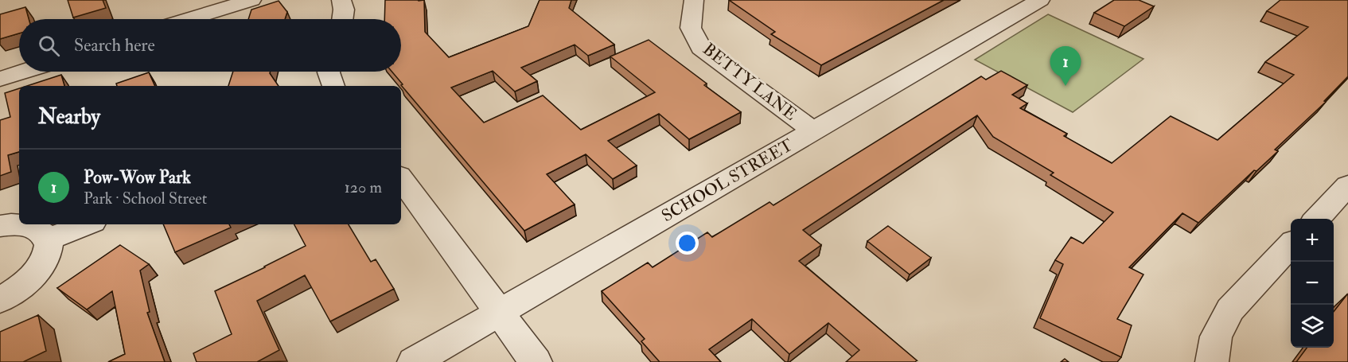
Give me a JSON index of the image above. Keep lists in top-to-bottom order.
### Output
{
  "streets": {
    "street": ["BETTY LANE", "SCHOOL STREET"]
  },
  "crossings": [
    ["BETTY LANE", "SCHOOL STREET"]
  ],
  "page": {
    "search": "Search here",
    "pins": "1",
    "heading": "Nearby",
    "list": [
      {
        "mark": "1",
        "name": "Pow-Wow Park",
        "note": "Park · School Street",
        "value": "120 m"
      }
    ],
    "map_buttons": ["+", "−"]
  }
}
